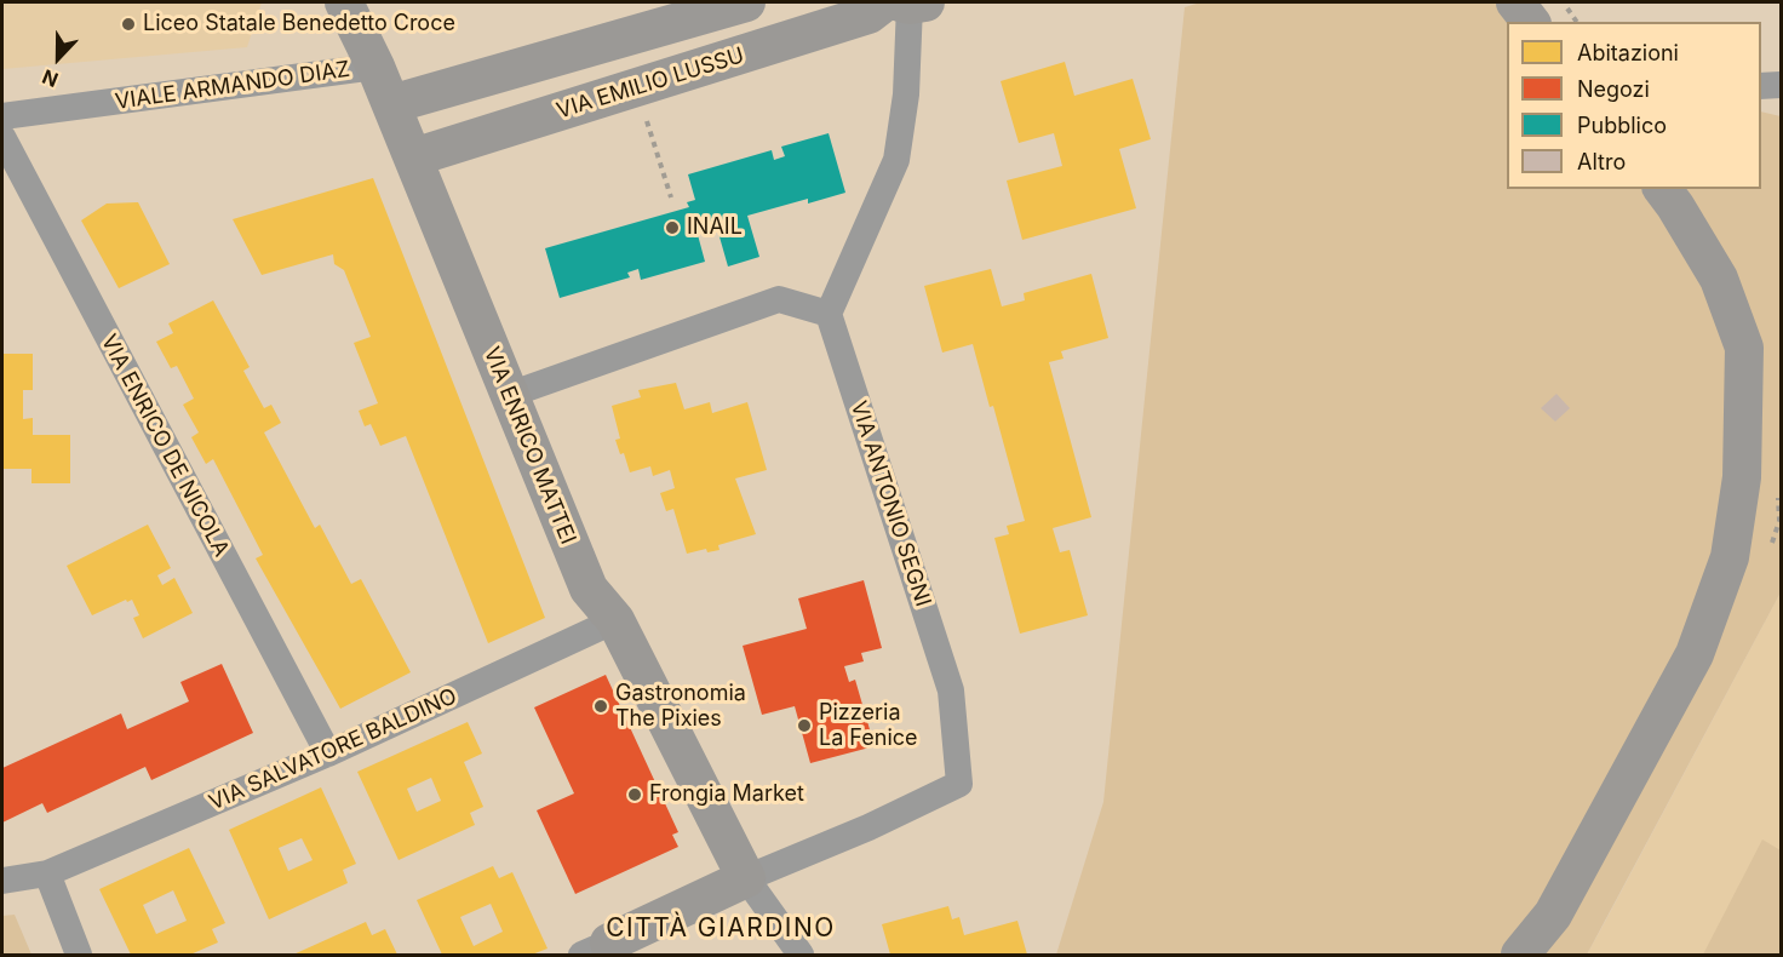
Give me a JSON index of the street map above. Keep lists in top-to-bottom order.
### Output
{
  "streets": {
    "street": [
      "VIA EMILIO LUSSU",
      "VIALE ARMANDO DIAZ",
      "VIA ENRICO DE NICOLA",
      "VIA ENRICO MATTEI",
      "VIA ANTONIO SEGNI",
      "VIA SALVATORE BALDINO"
    ]
  },
  "crossings": [
    ["VIA EMILIO LUSSU", "VIA ENRICO MATTEI"],
    ["VIALE ARMANDO DIAZ", "VIA ENRICO MATTEI"],
    ["VIA ENRICO DE NICOLA", "VIA SALVATORE BALDINO"],
    ["VIA ENRICO MATTEI", "VIA ANTONIO SEGNI"],
    ["VIA ENRICO MATTEI", "VIA SALVATORE BALDINO"]
  ],
  "districts": ["CITTÀ GIARDINO"],
  "places": [
    "Liceo Statale Benedetto Croce",
    "INAIL",
    "Gastronomia The Pixies",
    "Pizzeria La Fenice",
    "Frongia Market"
  ],
  "legend": [
    "Abitazioni",
    "Negozi",
    "Pubblico",
    "Altro"
  ],
  "north": "bottom"
}
